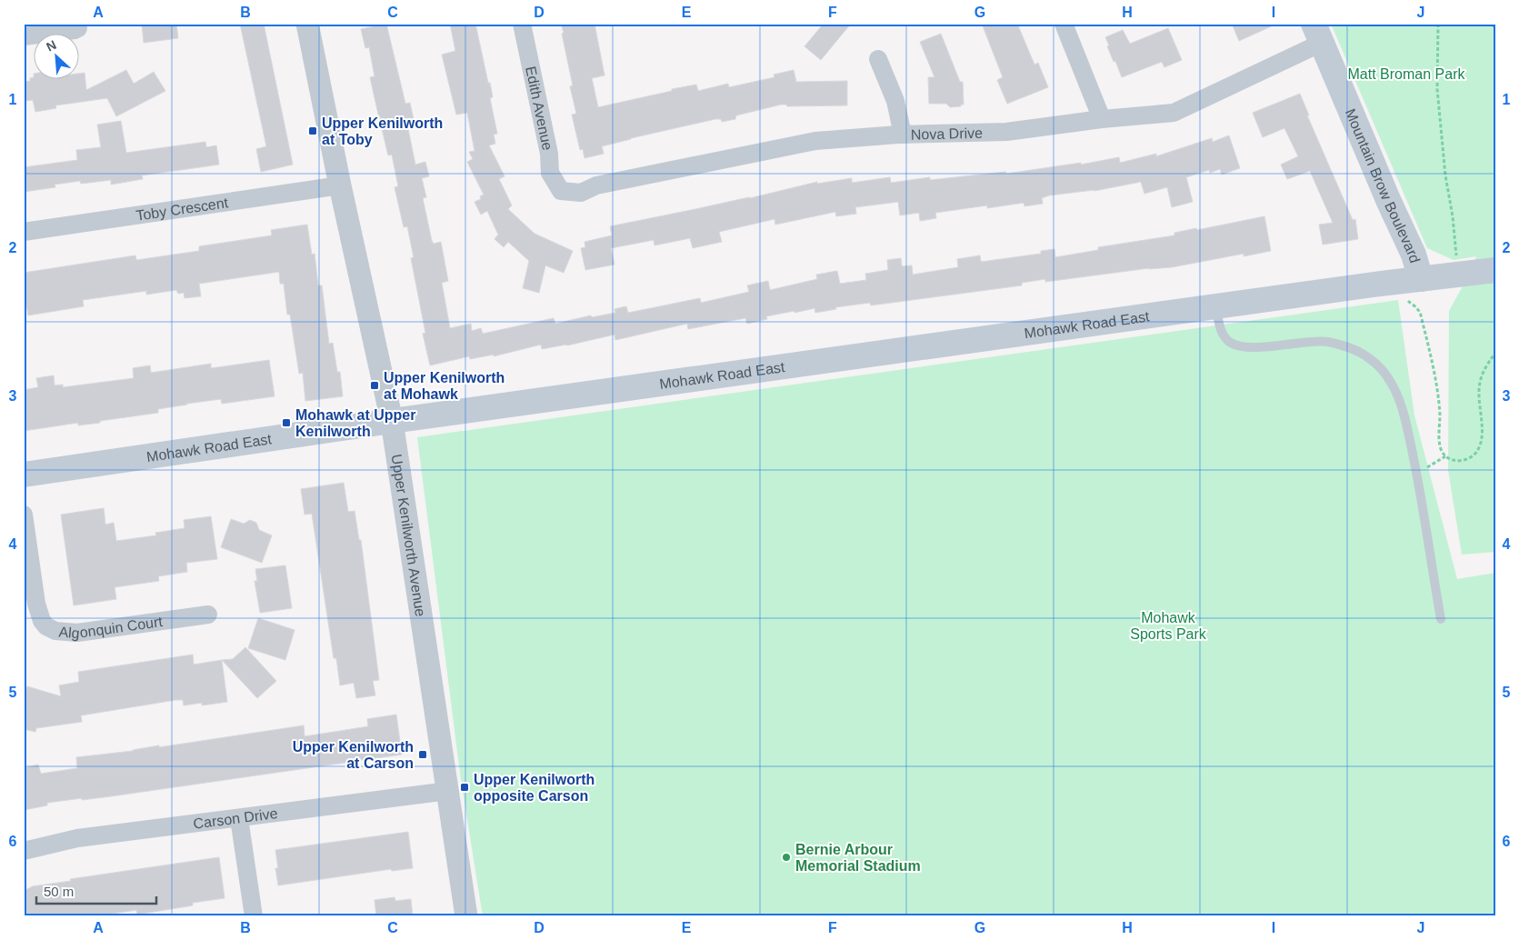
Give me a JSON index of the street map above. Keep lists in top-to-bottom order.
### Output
{
  "streets": {
    "main road": ["Mountain Brow Boulevard", "Mohawk Road East"],
    "street": [
      "Edith Avenue",
      "Nova Drive",
      "Toby Crescent",
      "Upper Kenilworth Avenue",
      "Algonquin Court",
      "Carson Drive"
    ]
  },
  "crossings": [
    ["Edith Avenue", "Nova Drive"],
    ["Nova Drive", "Mountain Brow Boulevard"],
    ["Mountain Brow Boulevard", "Mohawk Road East"],
    ["Toby Crescent", "Upper Kenilworth Avenue"],
    ["Mohawk Road East", "Upper Kenilworth Avenue"],
    ["Upper Kenilworth Avenue", "Carson Drive"]
  ],
  "parks": ["Matt Broman Park", "Mohawk Sports Park"],
  "places": {
    "transit": [
      "Upper Kenilworth at Toby",
      "Upper Kenilworth at Mohawk",
      "Mohawk at Upper Kenilworth",
      "Upper Kenilworth at Carson",
      "Upper Kenilworth opposite Carson"
    ],
    "other": ["Bernie Arbour Memorial Stadium"]
  },
  "scale_bar": "50 m",
  "north": "top left",
  "grid": {
    "columns": [
      "A",
      "B",
      "C",
      "D",
      "E",
      "F",
      "G",
      "H",
      "I",
      "J"
    ],
    "rows": [
      "1",
      "2",
      "3",
      "4",
      "5",
      "6"
    ]
  }
}
